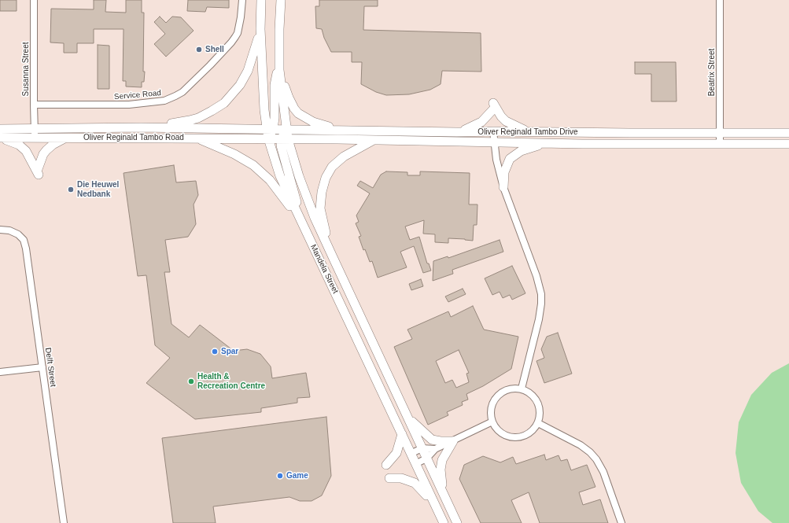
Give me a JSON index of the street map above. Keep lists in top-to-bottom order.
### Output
{
  "streets": {
    "main road": ["Oliver Reginald Tambo Drive", "Oliver Reginald Tambo Road", "Mandela Street"],
    "street": [
      "Susanna Street",
      "Beatrix Street",
      "Service Road",
      "Delft Street"
    ]
  },
  "crossings": [
    ["Susanna Street", "Service Road"],
    ["Susanna Street", "Oliver Reginald Tambo Road"],
    ["Beatrix Street", "Oliver Reginald Tambo Drive"],
    ["Oliver Reginald Tambo Drive", "Oliver Reginald Tambo Road"],
    ["Oliver Reginald Tambo Drive", "Mandela Street"],
    ["Oliver Reginald Tambo Road", "Mandela Street"]
  ],
  "places": [
    "Shell",
    "Die Heuwel Nedbank",
    "Spar",
    "Health & Recreation Centre",
    "Game"
  ]
}
